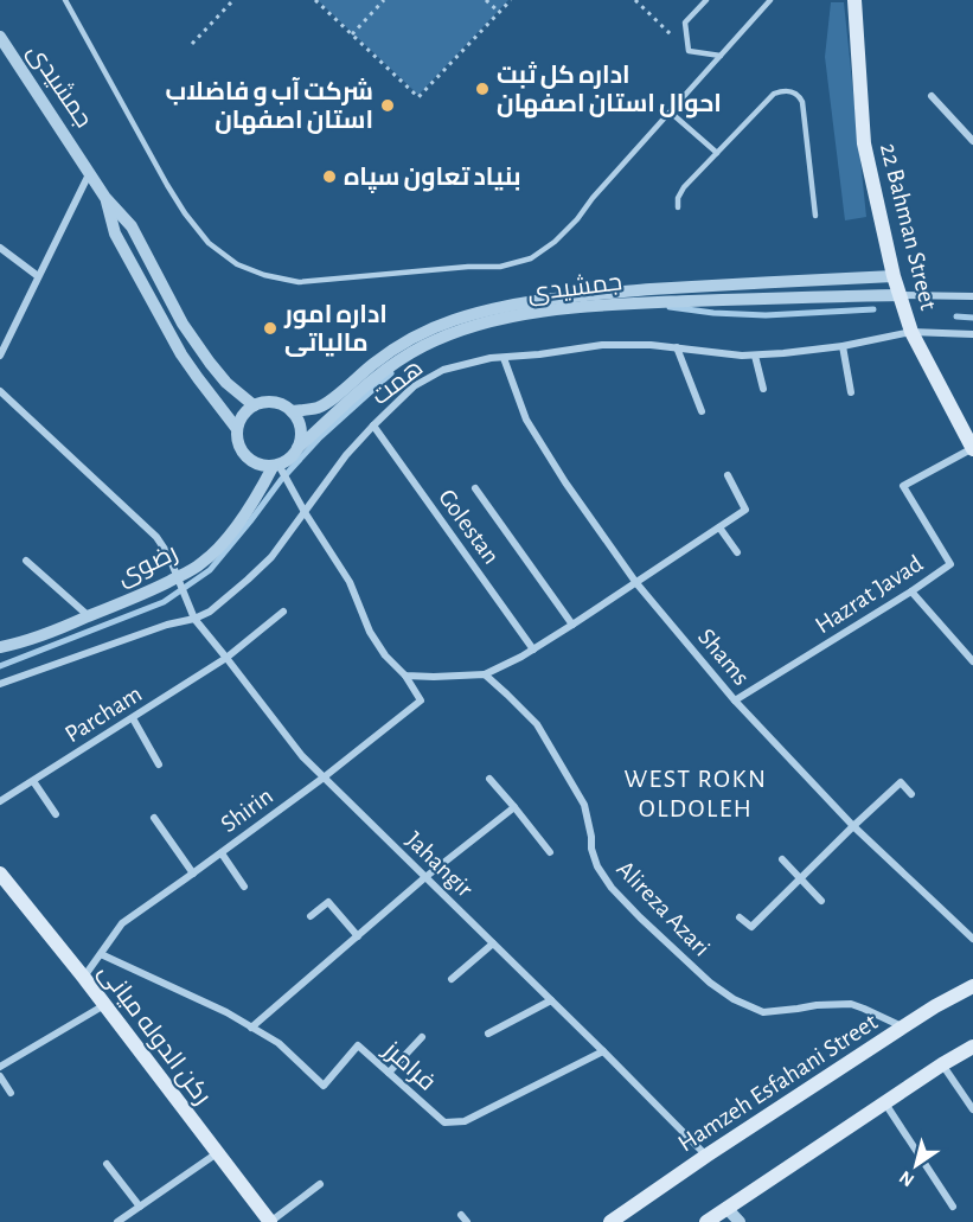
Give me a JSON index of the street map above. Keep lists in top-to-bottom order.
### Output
{
  "streets": {
    "main road": ["22 Bahman Street", "رکن الدوله میانی", "Hamzeh Esfahani Street"],
    "street": [
      "جمشیدی",
      "همت",
      "Golestan",
      "رضوی",
      "Hazrat Javad",
      "Shams",
      "Parcham",
      "Shirin",
      "Jahangir",
      "Alireza Azari",
      "فرامرز"
    ]
  },
  "crossings": [
    ["جمشیدی", "22 Bahman Street"],
    ["جمشیدی", "رضوی"],
    ["22 Bahman Street", "همت"],
    ["22 Bahman Street", "Hazrat Javad"],
    ["همت", "Golestan"],
    ["همت", "Shams"],
    ["همت", "Jahangir"],
    ["رضوی", "Jahangir"],
    ["Hazrat Javad", "Shams"],
    ["Parcham", "Jahangir"],
    ["Shirin", "Jahangir"],
    ["Shirin", "رکن الدوله میانی"],
    ["Shirin", "فرامرز"],
    ["Jahangir", "فرامرز"],
    ["Jahangir", "Hamzeh Esfahani Street"],
    ["Alireza Azari", "Hamzeh Esfahani Street"]
  ],
  "districts": ["WEST ROKN OLDOLEH"],
  "places": [
    "اداره کل ثبت احوال استان اصفهان",
    "شرکت آب و فاضلاب استان اصفهان",
    "بنیاد تعاون سپاه",
    "اداره امور مالیاتی"
  ],
  "north": "bottom left"
}
